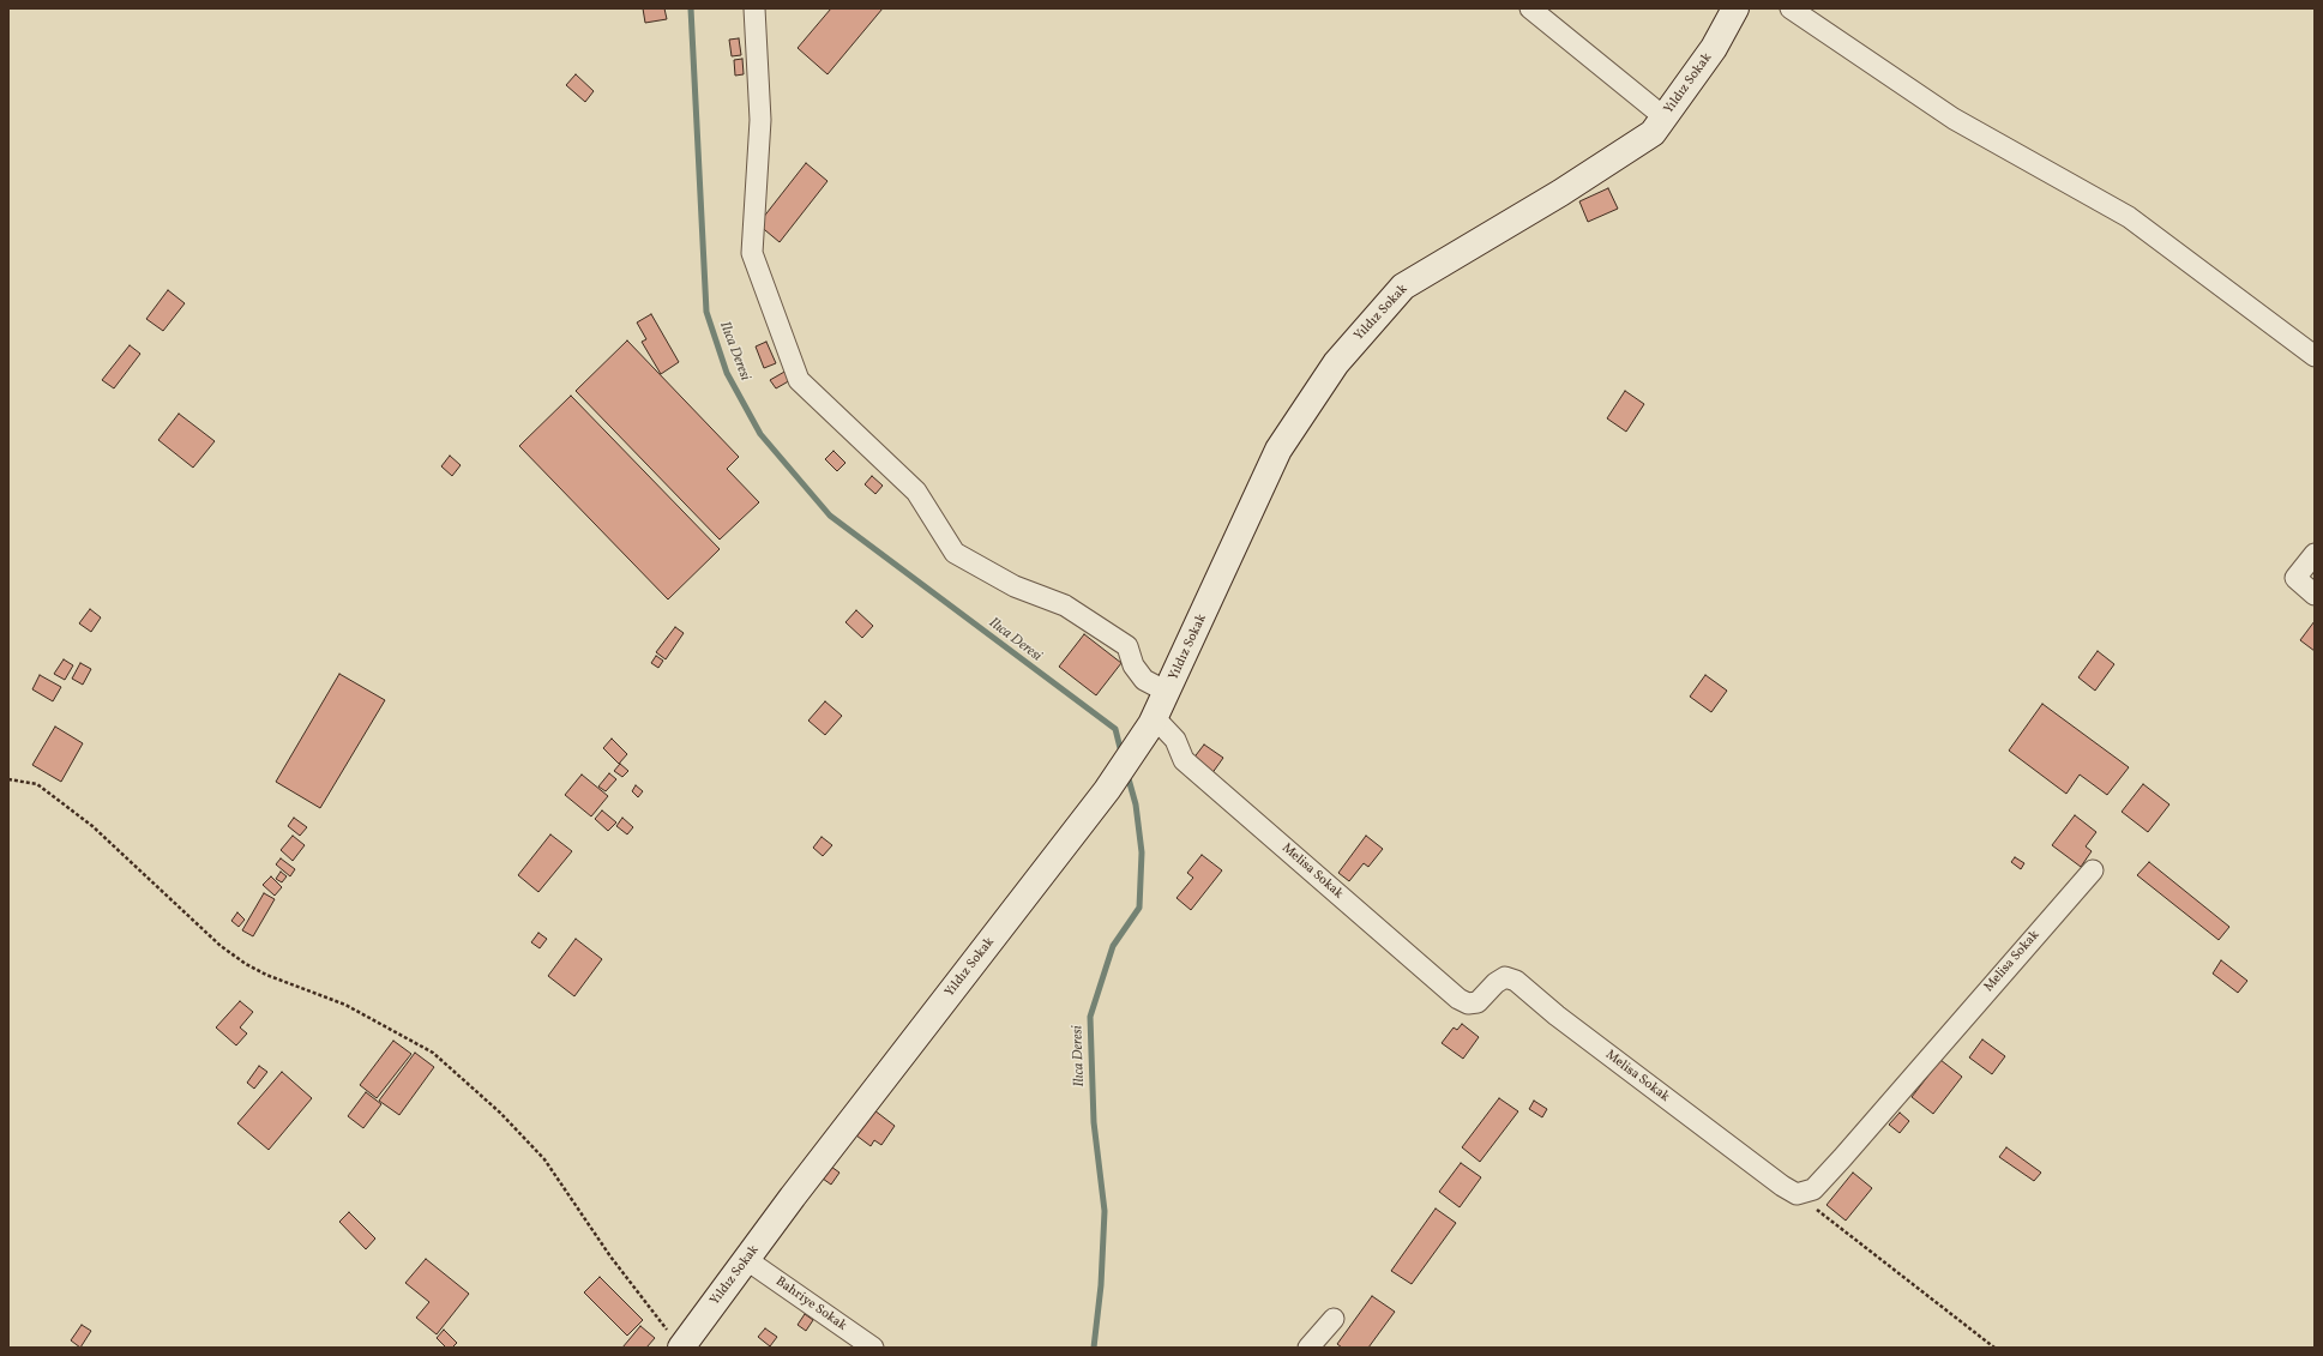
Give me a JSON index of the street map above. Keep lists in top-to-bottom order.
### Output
{
  "streets": {
    "street": ["Yıldız Sokak", "Melisa Sokak", "Bahriye Sokak"]
  },
  "crossings": [
    ["Yıldız Sokak", "Melisa Sokak"],
    ["Yıldız Sokak", "Bahriye Sokak"]
  ],
  "water": ["Ilıca Deresi"]
}
